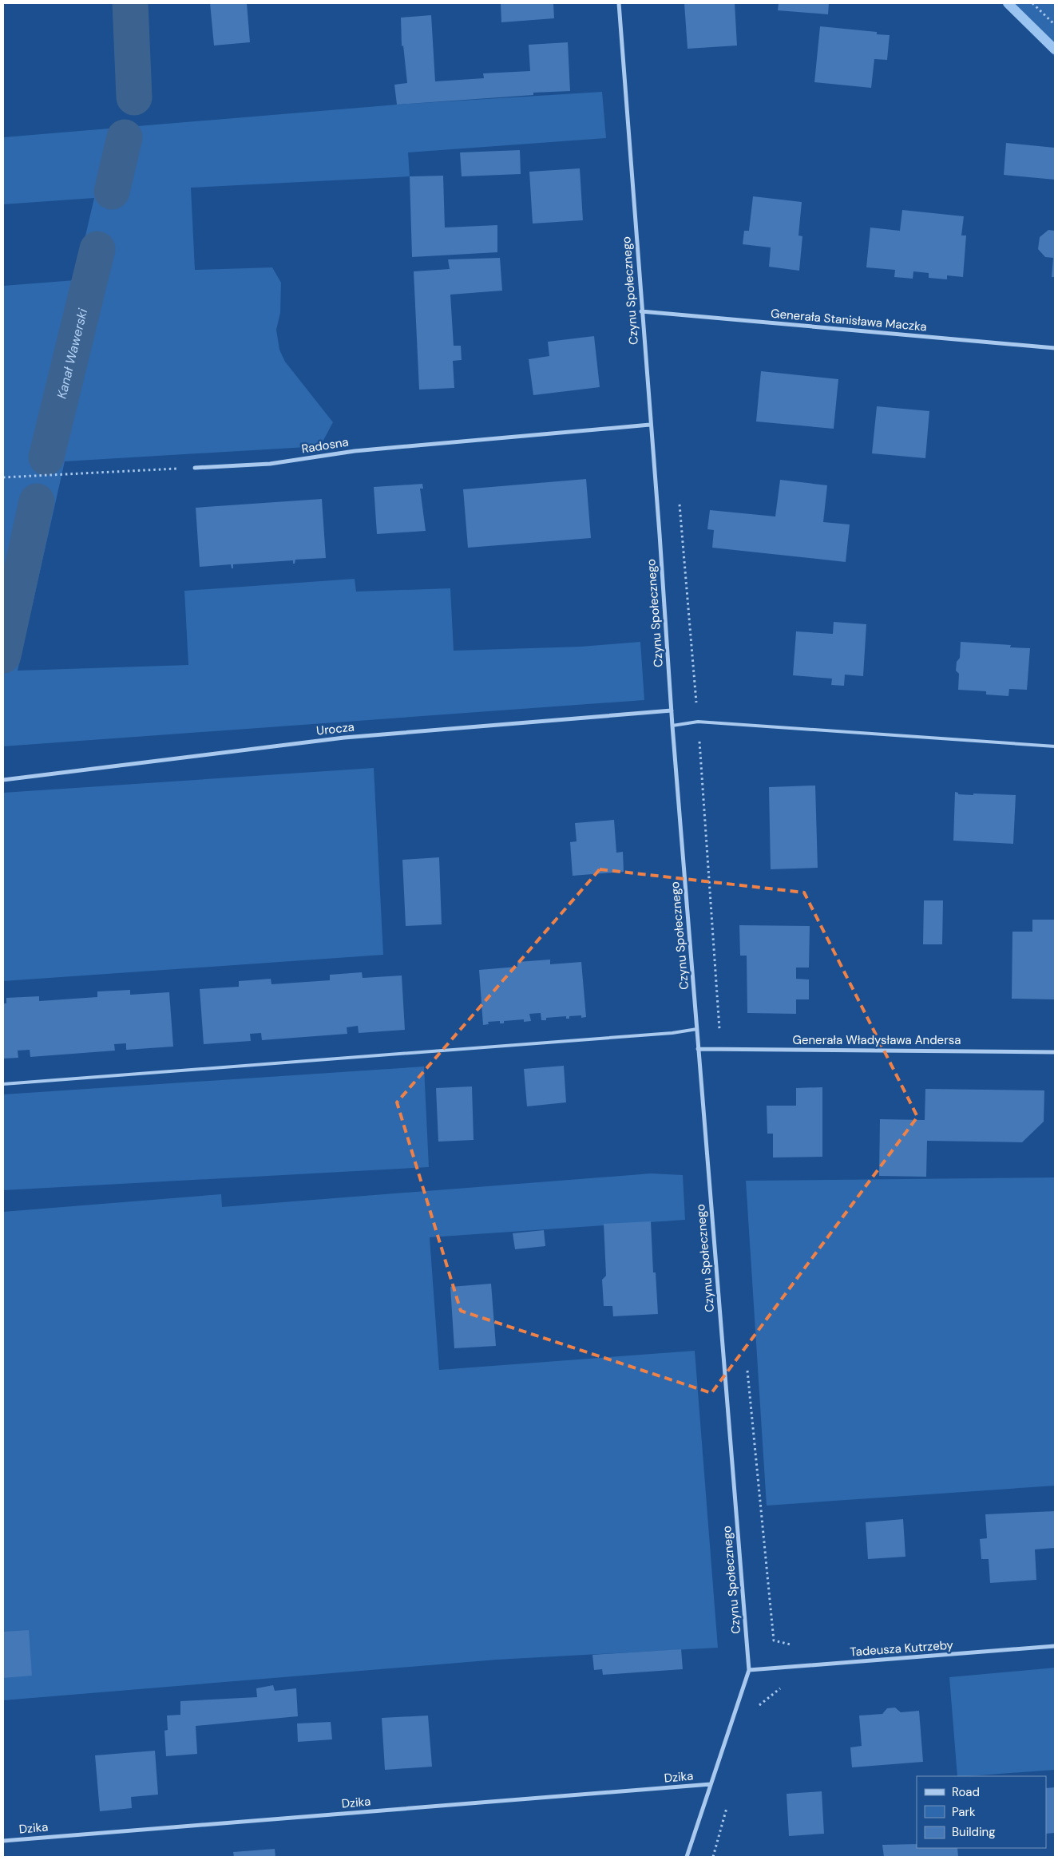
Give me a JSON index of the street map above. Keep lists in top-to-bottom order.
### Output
{
  "streets": {
    "street": [
      "Czynu Społecznego",
      "Generała Stanisława Maczka",
      "Radosna",
      "Urocza",
      "Generała Władysława Andersa",
      "Tadeusza Kutrzeby",
      "Dzika"
    ]
  },
  "crossings": [
    ["Czynu Społecznego", "Generała Stanisława Maczka"],
    ["Czynu Społecznego", "Radosna"],
    ["Czynu Społecznego", "Urocza"],
    ["Czynu Społecznego", "Generała Władysława Andersa"],
    ["Czynu Społecznego", "Tadeusza Kutrzeby"],
    ["Czynu Społecznego", "Dzika"]
  ],
  "water": ["Kanał Wawerski"],
  "legend": ["Road", "Park", "Building"]
}
